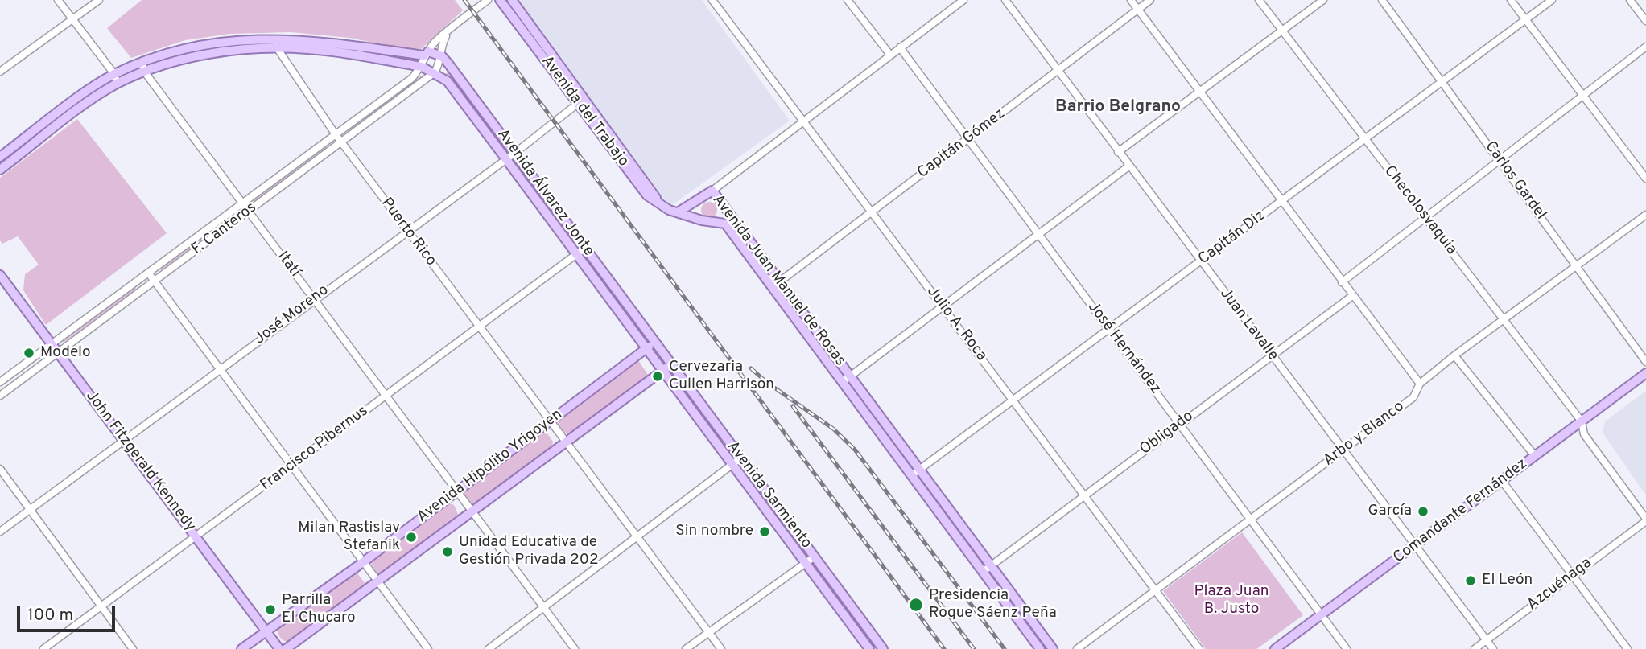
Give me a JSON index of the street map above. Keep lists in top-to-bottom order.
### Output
{
  "streets": {
    "main road": [
      "Avenida del Trabajo",
      "Avenida Álvarez Jonte",
      "Avenida Juan Manuel de Rosas",
      "John Fitzgerald Kennedy",
      "Avenida Hipólito Yrigoyen",
      "Avenida Sarmiento",
      "Comandante Fernández"
    ],
    "street": [
      "Capitán Gómez",
      "Carlos Gardel",
      "Checolosvaquia",
      "F. Canteros",
      "Puerto Rico",
      "Capitán Diz",
      "Itatí",
      "José Moreno",
      "Julio A. Roca",
      "Juan Lavalle",
      "José Hernández",
      "Obligado",
      "Arbo y Blanco",
      "Francisco Pibernus",
      "Azcuénaga"
    ]
  },
  "crossings": [
    ["Avenida del Trabajo", "Avenida Juan Manuel de Rosas"],
    ["Avenida del Trabajo", "José Moreno"],
    ["Capitán Gómez", "Avenida Juan Manuel de Rosas"],
    ["Capitán Gómez", "Julio A. Roca"],
    ["Capitán Gómez", "Juan Lavalle"],
    ["Capitán Gómez", "José Hernández"],
    ["Carlos Gardel", "Capitán Diz"],
    ["Carlos Gardel", "Arbo y Blanco"],
    ["Avenida Álvarez Jonte", "F. Canteros"],
    ["Avenida Álvarez Jonte", "Puerto Rico"],
    ["Avenida Álvarez Jonte", "Itatí"],
    ["Avenida Álvarez Jonte", "José Moreno"],
    ["Avenida Álvarez Jonte", "Francisco Pibernus"],
    ["Avenida Álvarez Jonte", "Avenida Hipólito Yrigoyen"],
    ["Avenida Álvarez Jonte", "Avenida Sarmiento"],
    ["Checolosvaquia", "Capitán Diz"],
    ["Checolosvaquia", "Arbo y Blanco"],
    ["Checolosvaquia", "Comandante Fernández"],
    ["Checolosvaquia", "Azcuénaga"],
    ["F. Canteros", "Puerto Rico"],
    ["F. Canteros", "Itatí"],
    ["F. Canteros", "John Fitzgerald Kennedy"],
    ["Puerto Rico", "José Moreno"],
    ["Puerto Rico", "Francisco Pibernus"],
    ["Puerto Rico", "Avenida Hipólito Yrigoyen"],
    ["Capitán Diz", "Avenida Juan Manuel de Rosas"],
    ["Capitán Diz", "Julio A. Roca"],
    ["Capitán Diz", "Juan Lavalle"],
    ["Capitán Diz", "José Hernández"],
    ["Itatí", "José Moreno"],
    ["Itatí", "Francisco Pibernus"],
    ["Itatí", "Avenida Hipólito Yrigoyen"],
    ["Avenida Juan Manuel de Rosas", "Obligado"],
    ["José Moreno", "John Fitzgerald Kennedy"],
    ["Julio A. Roca", "Obligado"],
    ["Julio A. Roca", "Arbo y Blanco"],
    ["Juan Lavalle", "Obligado"],
    ["Juan Lavalle", "Arbo y Blanco"],
    ["Juan Lavalle", "Comandante Fernández"],
    ["Juan Lavalle", "Azcuénaga"],
    ["José Hernández", "Obligado"],
    ["José Hernández", "Arbo y Blanco"],
    ["José Hernández", "Comandante Fernández"],
    ["Francisco Pibernus", "John Fitzgerald Kennedy"],
    ["John Fitzgerald Kennedy", "Avenida Hipólito Yrigoyen"],
    ["Avenida Hipólito Yrigoyen", "Avenida Sarmiento"]
  ],
  "districts": ["Barrio Belgrano"],
  "parks": ["Plaza Juan B. Justo"],
  "places": [
    "Modelo",
    "Cervezaria Cullen Harrison",
    "García",
    "Sin nombre",
    "Milan Rastislav Stefanik",
    "Unidad Educativa de Gestión Privada 202",
    "El León",
    "Presidencia Roque Sáenz Peña",
    "Parrilla El Chucaro"
  ],
  "scale_bar": "100 m"
}
